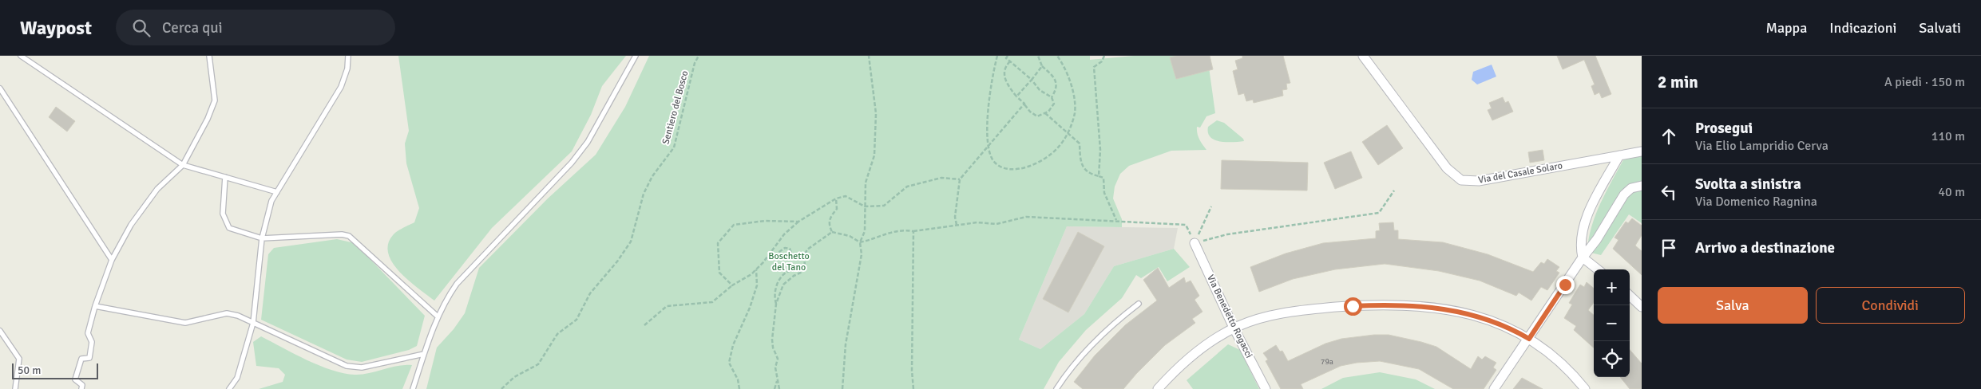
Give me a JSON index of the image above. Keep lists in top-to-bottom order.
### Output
{
  "streets": {
    "street": ["Via del Casale Solaro", "Via Benedetto Rogacci"],
    "path": ["Sentiero del Bosco"]
  },
  "parks": ["Boschetto del Tano"],
  "house_numbers": ["79a"],
  "scale_bar": "50 m",
  "page": {
    "header": "Waypost",
    "search": "Cerca qui",
    "nav": ["Mappa", "Indicazioni", "Salvati"],
    "heading": ["2 min", "A piedi · 150 m"],
    "list": [
      ["Prosegui", "Via Elio Lampridio Cerva", "110 m"],
      ["Svolta a sinistra", "Via Domenico Ragnina", "40 m"],
      "Arrivo a destinazione"
    ],
    "map_buttons": ["+", "−"],
    "buttons": ["Salva", "Condividi"],
    "scale": "50 m"
  }
}
